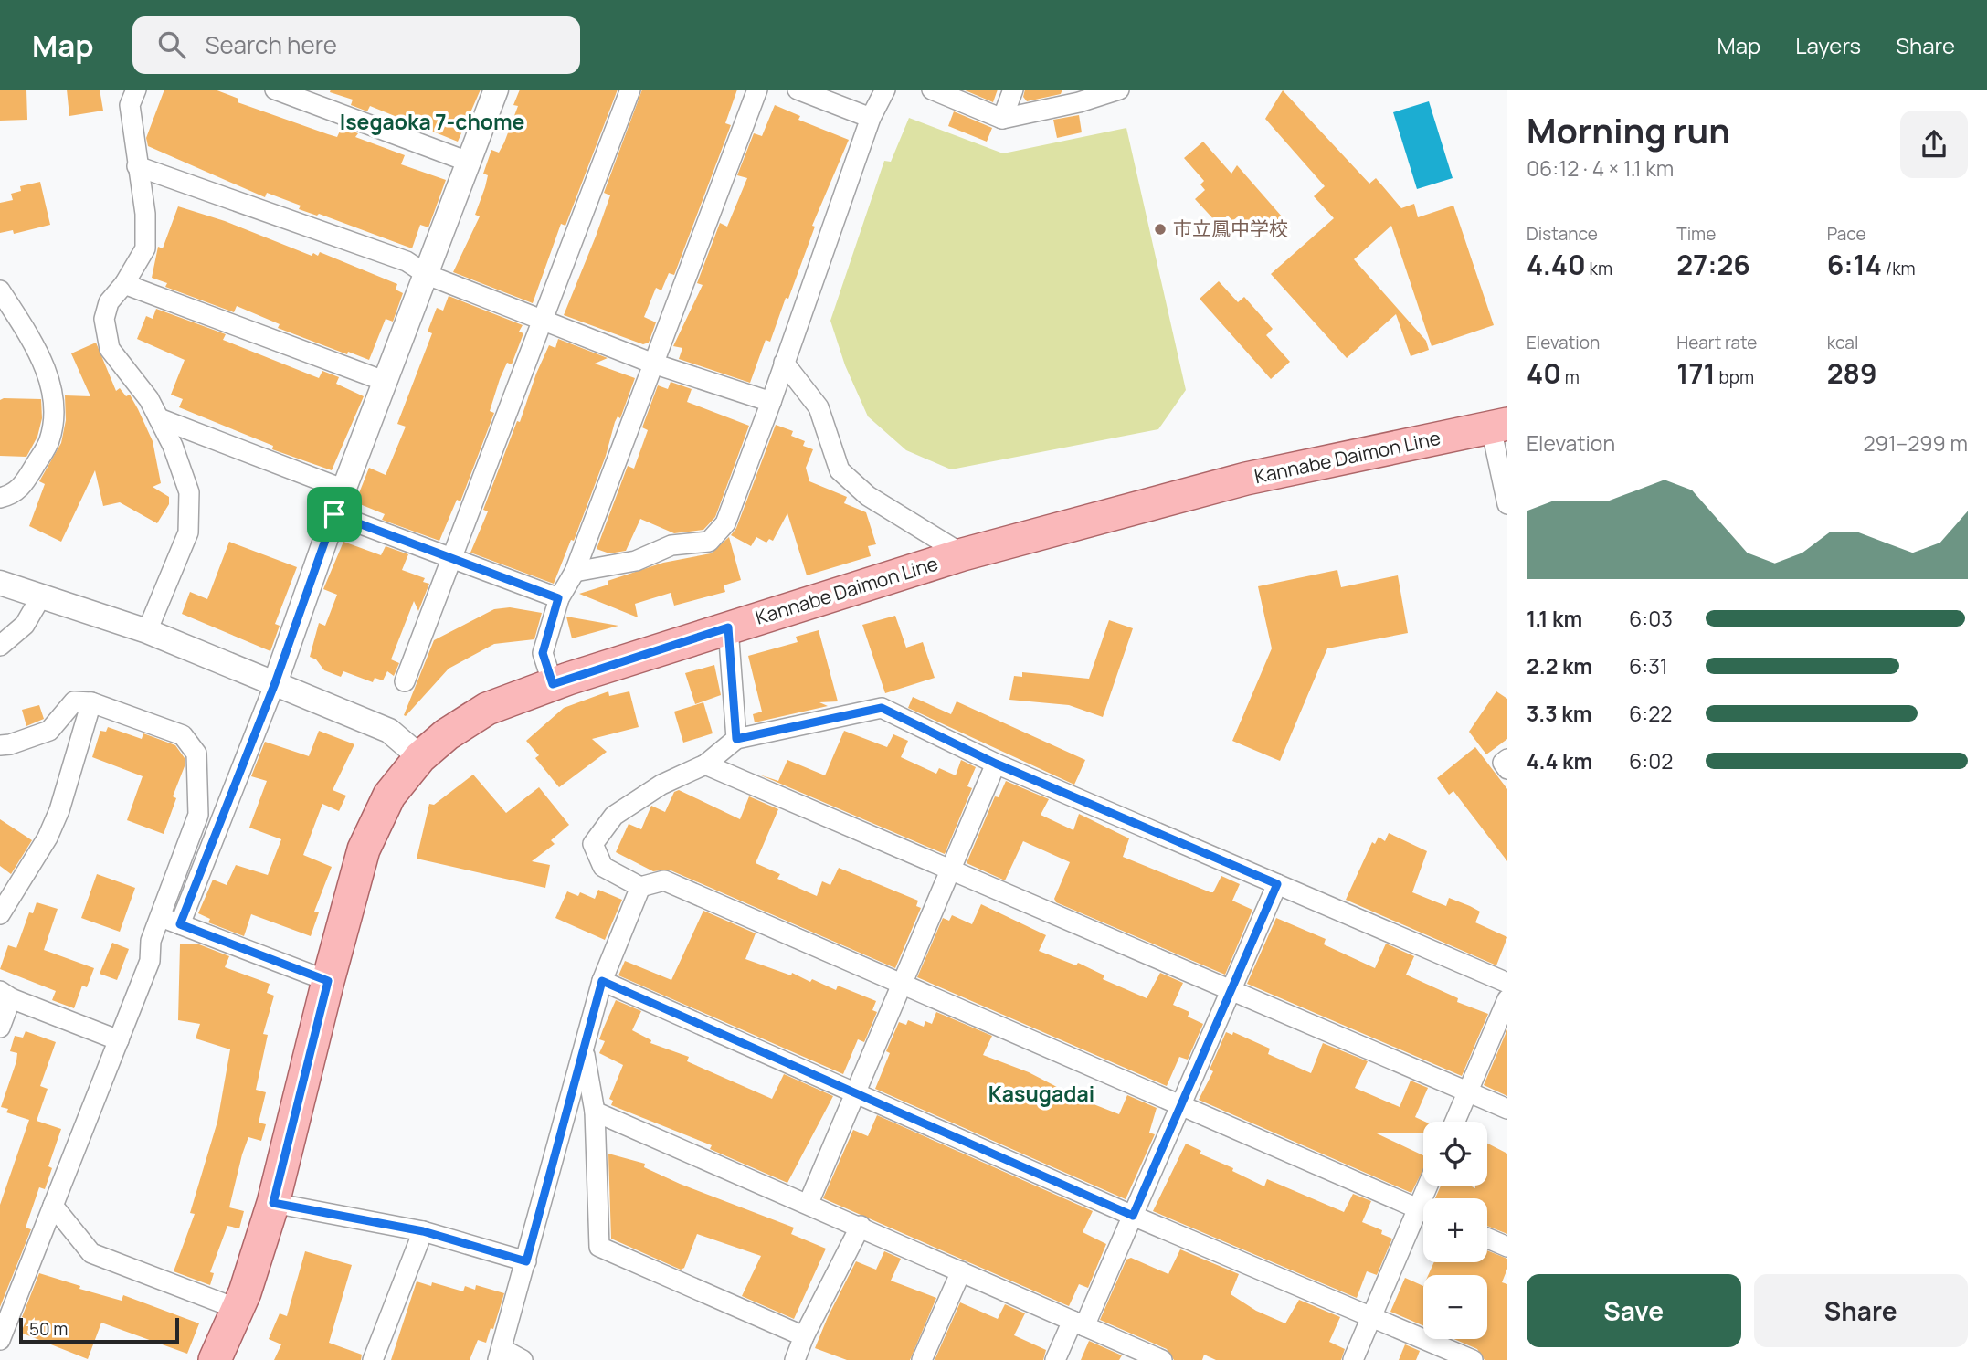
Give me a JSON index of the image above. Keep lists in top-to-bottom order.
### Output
{
  "streets": {
    "main road": ["Kannabe Daimon Line"]
  },
  "districts": ["Isegaoka 7-chome", "Kasugadai"],
  "places": ["市立鳳中学校"],
  "scale_bar": "50 m",
  "page": {
    "header": "Map",
    "search": "Search here",
    "nav": ["Map", "Layers", "Share"],
    "heading": ["Morning run", "06:12 · 4 × 1.1 km"],
    "stats": [
      ["Distance", "4.40 km"],
      ["Time", "27:26"],
      ["Pace", "6:14 /km"],
      ["Elevation", "40 m"],
      ["Heart rate", "171 bpm"],
      ["kcal", "289"]
    ],
    "chart": ["Elevation", "291–299 m"],
    "list": [
      {
        "name": "1.1 km",
        "note": "6:03"
      },
      {
        "name": "2.2 km",
        "note": "6:31"
      },
      {
        "name": "3.3 km",
        "note": "6:22"
      },
      {
        "name": "4.4 km",
        "note": "6:02"
      }
    ],
    "map_buttons": ["+", "−"],
    "buttons": ["Save", "Share"],
    "scale": "50 m"
  }
}
